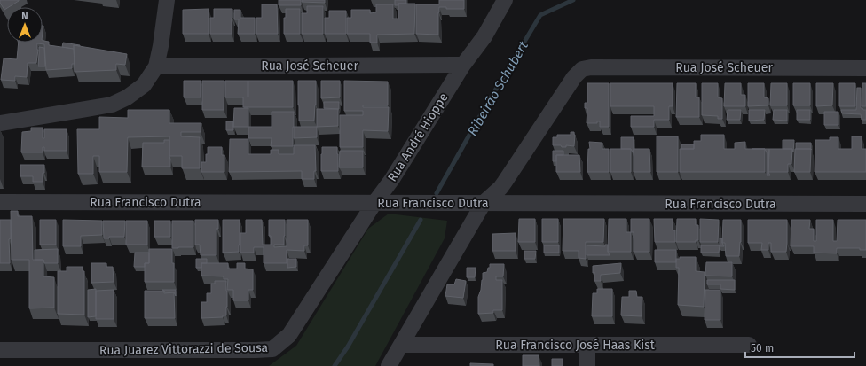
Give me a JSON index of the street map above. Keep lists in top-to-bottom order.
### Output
{
  "streets": {
    "street": [
      "Rua José Scheuer",
      "Rua André Hioppe",
      "Rua Francisco Dutra",
      "Rua Francisco José Haas Kist",
      "Rua Juarez Vittorazzi de Sousa"
    ]
  },
  "crossings": [
    ["Rua José Scheuer", "Rua André Hioppe"],
    ["Rua José Scheuer", "Rua Francisco Dutra"],
    ["Rua André Hioppe", "Rua Francisco Dutra"],
    ["Rua André Hioppe", "Rua Juarez Vittorazzi de Sousa"]
  ],
  "water": ["Ribeirão Schubert"],
  "scale_bar": "50 m",
  "north": "top"
}
